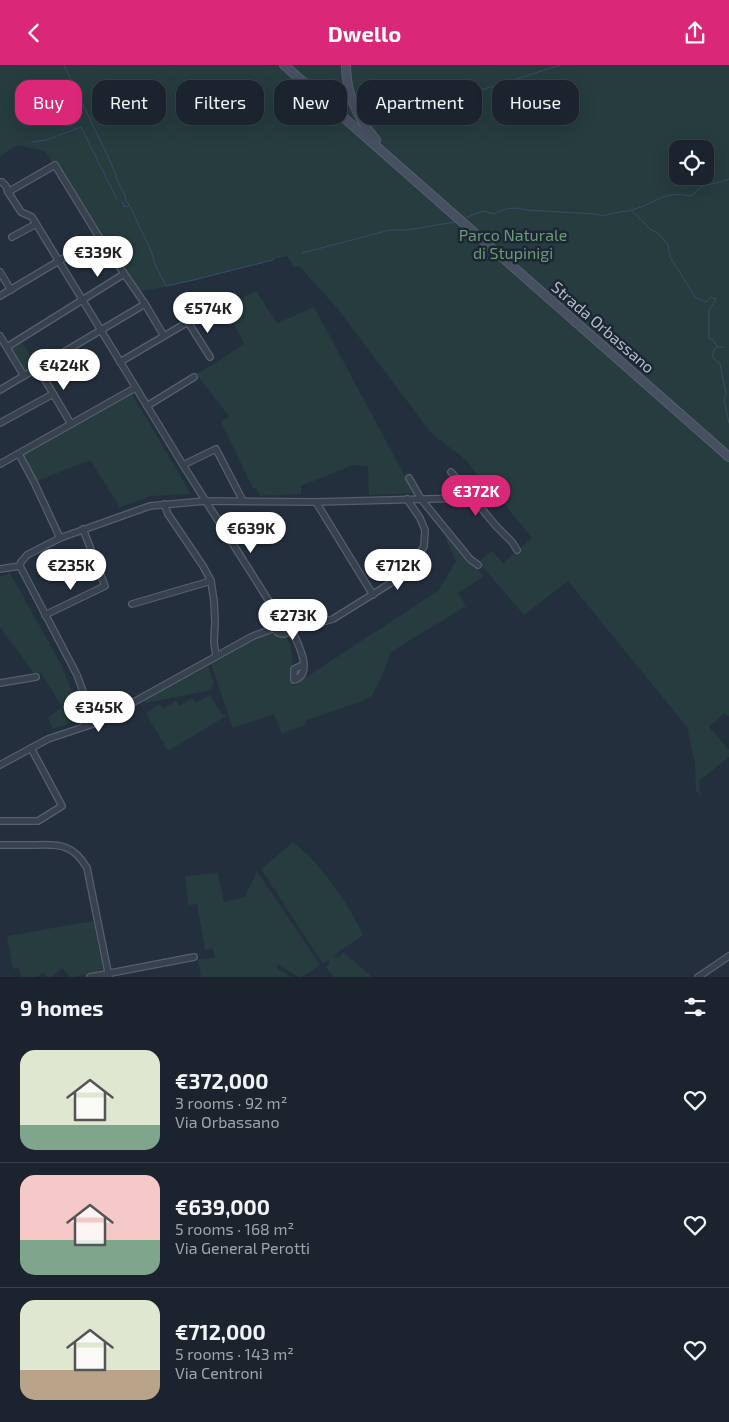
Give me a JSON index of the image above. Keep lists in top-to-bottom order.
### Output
{
  "streets": {
    "main road": ["Strada Orbassano"]
  },
  "parks": ["Parco Naturale di Stupinigi"],
  "page": {
    "header": "Dwello",
    "chip": [
      "Buy",
      "Rent",
      "Filters",
      "New",
      "Apartment",
      "House"
    ],
    "price": [
      "€339K",
      "€574K",
      "€424K",
      "€372K",
      "€639K",
      "€235K",
      "€712K",
      "€273K",
      "€345K"
    ],
    "heading": "9 homes",
    "list": [
      {
        "name": "€372,000",
        "note": "3 rooms · 92 m² · Via Orbassano"
      },
      {
        "name": "€639,000",
        "note": "5 rooms · 168 m² · Via General Perotti"
      },
      {
        "name": "€712,000",
        "note": "5 rooms · 143 m² · Via Centroni"
      }
    ]
  }
}
